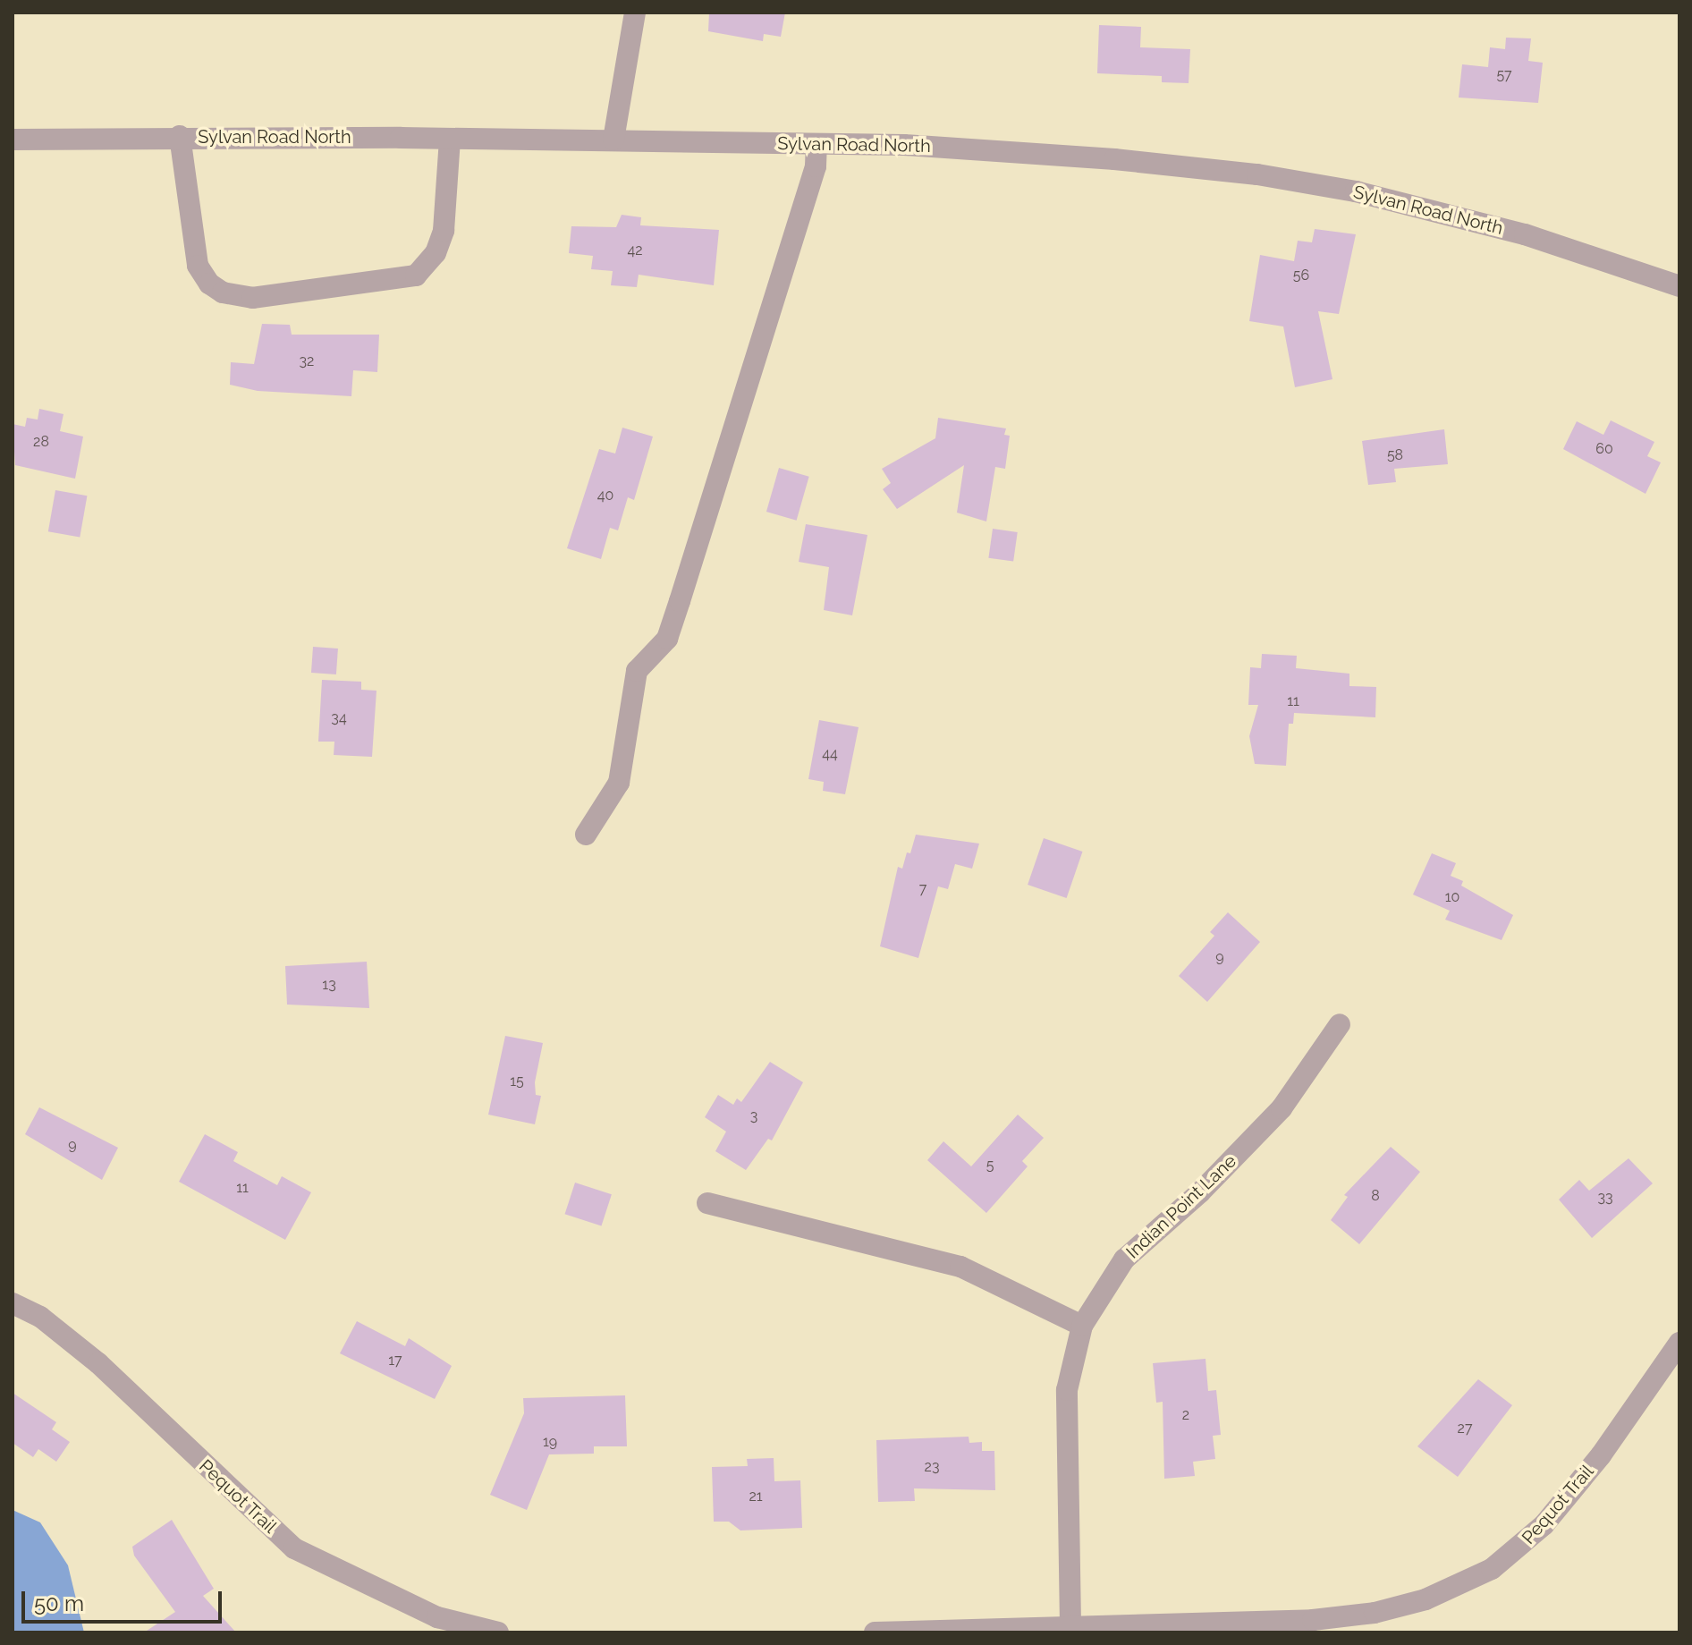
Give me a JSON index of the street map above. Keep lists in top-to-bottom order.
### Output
{
  "streets": {
    "street": ["Sylvan Road North", "Indian Point Lane", "Pequot Trail"]
  },
  "crossings": [
    ["Indian Point Lane", "Pequot Trail"]
  ],
  "house_numbers": [
    "57",
    "42",
    "56",
    "32",
    "28",
    "60",
    "58",
    "40",
    "11",
    "34",
    "44",
    "7",
    "10",
    "9",
    "13",
    "15",
    "3",
    "9",
    "5",
    "11",
    "8",
    "33",
    "17",
    "2",
    "27",
    "19",
    "23",
    "21"
  ],
  "scale_bar": "50 m"
}
